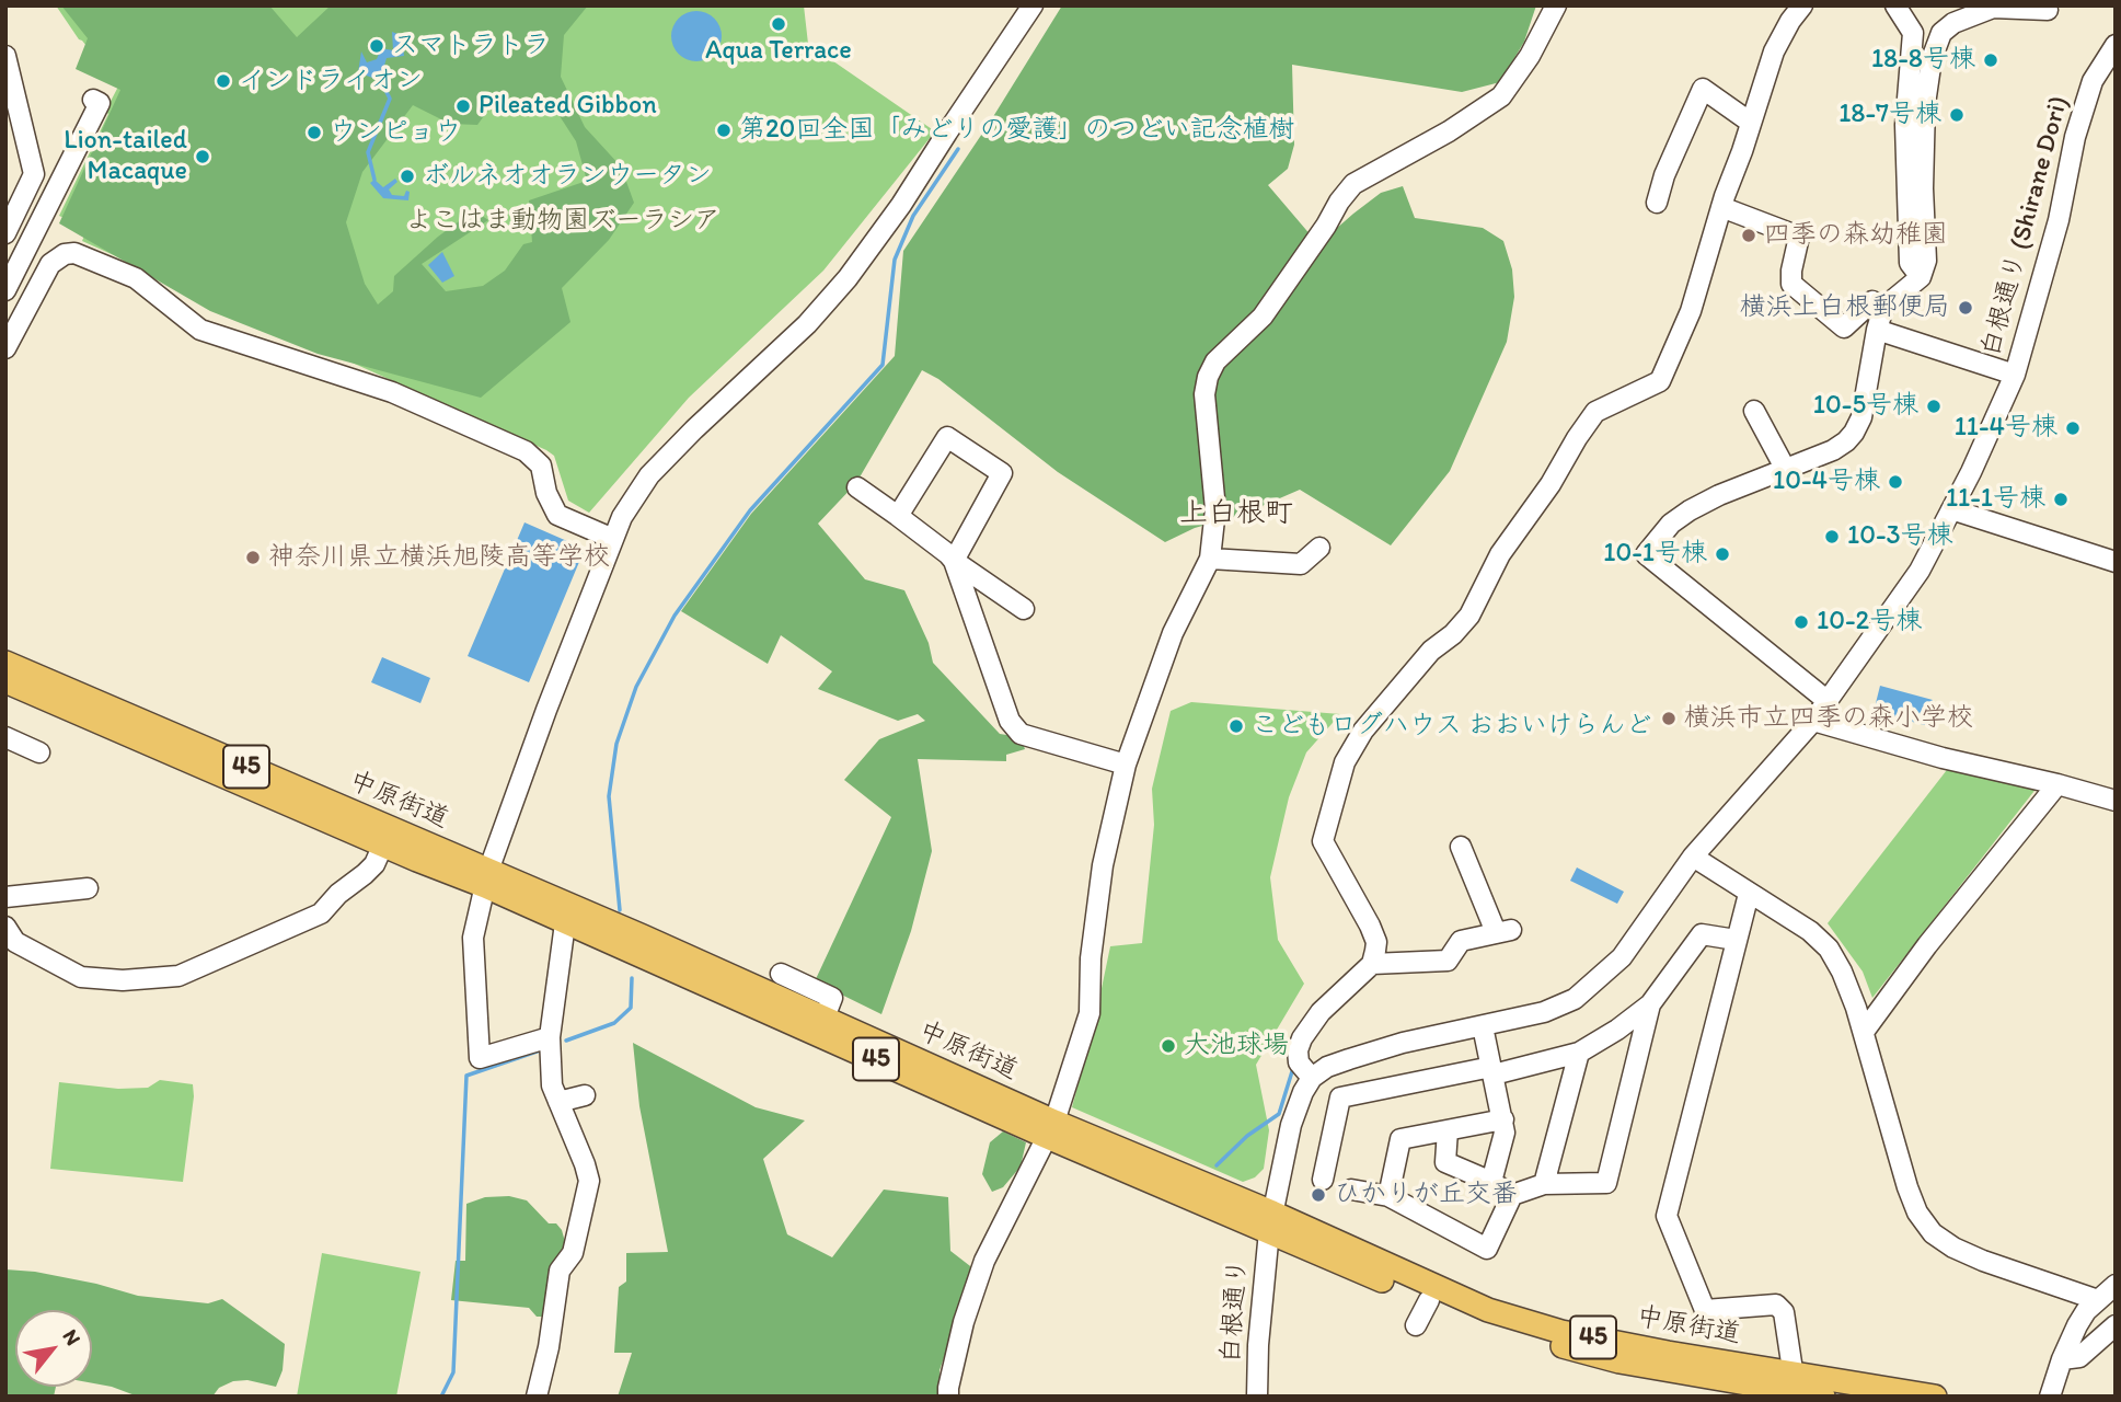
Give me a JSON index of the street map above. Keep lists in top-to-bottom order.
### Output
{
  "streets": {
    "main road": ["45", "中原街道"],
    "street": ["白根通り (Shirane Dori)", "白根通り"]
  },
  "crossings": [
    ["中原街道", "白根通り"]
  ],
  "districts": ["上白根町"],
  "parks": ["よこはま動物園ズーラシア"],
  "places": [
    "Aqua Terrace",
    "スマトラトラ",
    "18-8号棟",
    "インドライオン",
    "Pileated Gibbon",
    "18-7号棟",
    "第20回全国「みどりの愛護」のつどい記念植樹",
    "ウンピョウ",
    "Lion-tailed Macaque",
    "ボルネオオランウータン",
    "四季の森幼稚園",
    "横浜上白根郵便局",
    "10-5号棟",
    "11-4号棟",
    "10-4号棟",
    "11-1号棟",
    "10-3号棟",
    "10-1号棟",
    "神奈川県立横浜旭陵高等学校",
    "10-2号棟",
    "横浜市立四季の森小学校",
    "こどもログハウス おおいけらんど",
    "大池球場",
    "ひかりが丘交番"
  ],
  "north": "top right"
}
